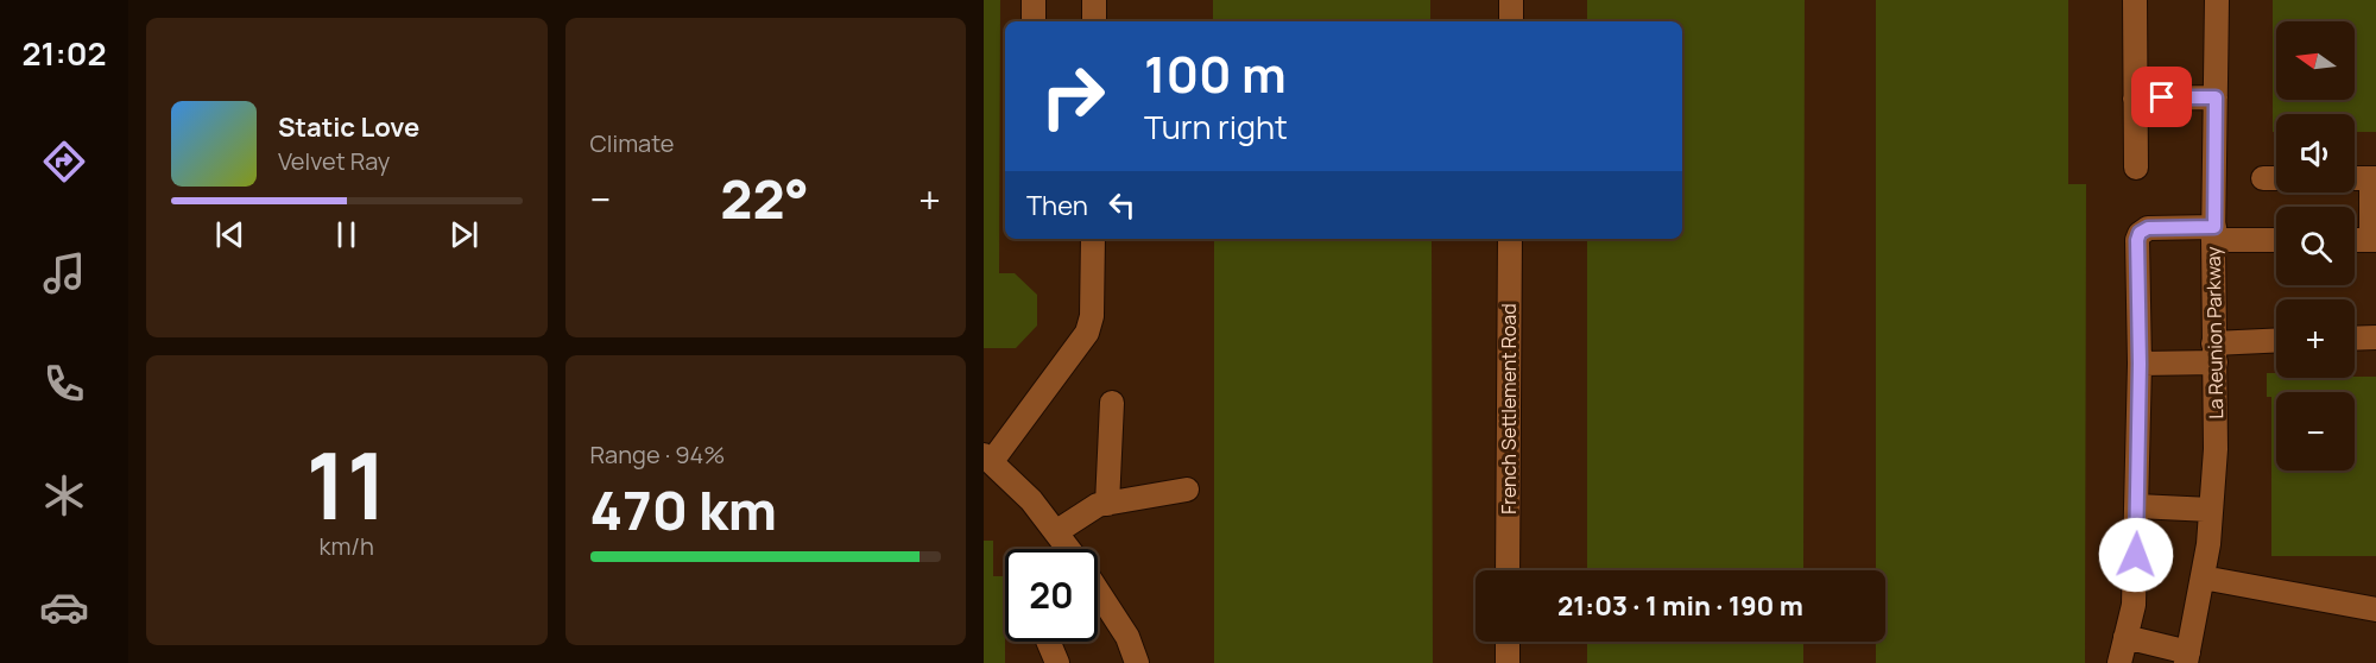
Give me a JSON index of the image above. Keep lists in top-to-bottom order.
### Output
{
  "streets": {
    "street": ["La Reunion Parkway", "French Settlement Road"]
  },
  "north": "left",
  "page": {
    "tabs": "21:02",
    "tile": [
      "Climate",
      ["11", "km/h"],
      ["Range · 94%", "470 km"]
    ],
    "map_buttons": ["+", "−"],
    "turn": ["100 m", "Turn right"],
    "song": ["Static Love", "Velvet Ray"],
    "heat": ["−", "22°", "+"],
    "then": "Then",
    "limit": "20",
    "trip": "21:03 · 1 min · 190 m"
  }
}
